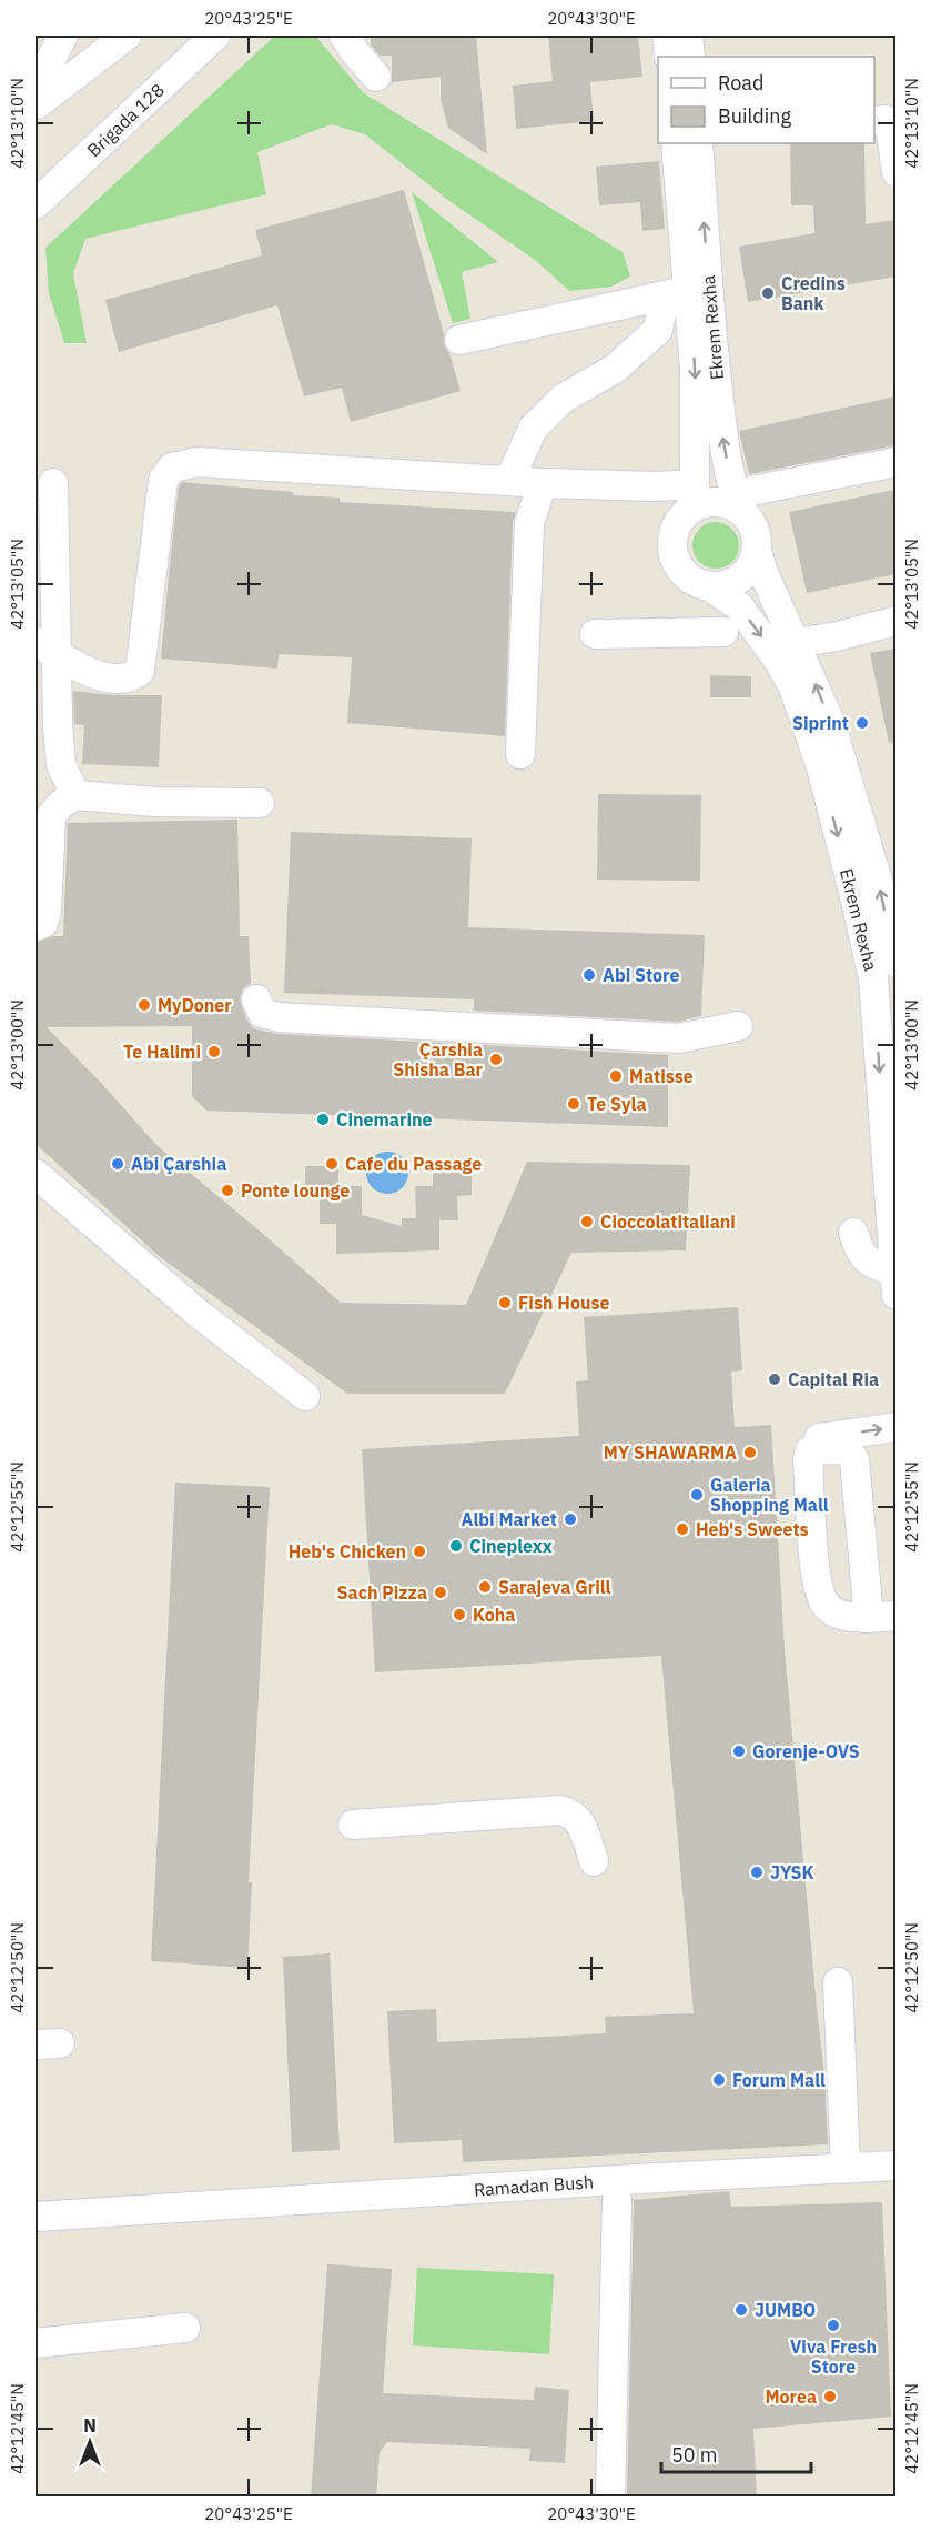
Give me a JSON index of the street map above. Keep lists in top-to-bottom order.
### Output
{
  "streets": {
    "street": ["Brigada 128", "Ekrem Rexha", "Ramadan Bush"]
  },
  "places": [
    "Credins Bank",
    "Siprint",
    "Abi Store",
    "MyDoner",
    "Te Halimi",
    "Çarshia Shisha Bar",
    "Matisse",
    "Te Syla",
    "Cinemarine",
    "Abi Çarshia",
    "Cafe du Passage",
    "Ponte lounge",
    "Cioccolatitaliani",
    "Fish House",
    "Capital Ria",
    "MY SHAWARMA",
    "Galeria Shopping Mall",
    "Albi Market",
    "Heb's Sweets",
    "Cineplexx",
    "Heb's Chicken",
    "Sarajeva Grill",
    "Sach Pizza",
    "Koha",
    "Gorenje-OVS",
    "JYSK",
    "Forum Mall",
    "JUMBO",
    "Viva Fresh Store",
    "Morea"
  ],
  "legend": ["Road", "Building"],
  "scale_bar": "50 m",
  "north": "top",
  "coordinates": [
    "20°43'25\"E",
    "20°43'30\"E",
    "42°13'10\"N",
    "42°13'05\"N",
    "42°13'00\"N",
    "42°12'55\"N",
    "42°12'50\"N",
    "42°12'45\"N"
  ]
}
